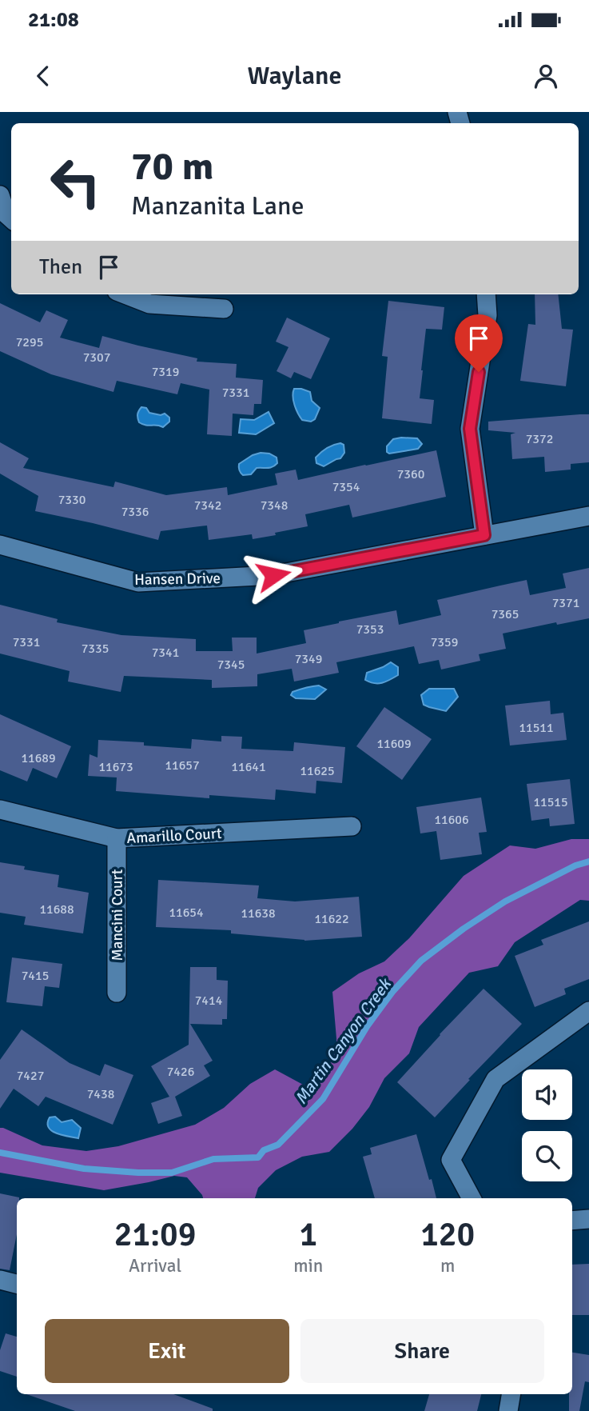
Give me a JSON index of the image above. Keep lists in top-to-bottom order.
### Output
{
  "streets": {
    "street": ["Hansen Drive", "Amarillo Court", "Mancini Court"]
  },
  "crossings": [
    ["Amarillo Court", "Mancini Court"]
  ],
  "water": ["Martin Canyon Creek"],
  "house_numbers": [
    "7295",
    "7307",
    "7319",
    "7331",
    "7372",
    "7360",
    "7354",
    "7330",
    "7342",
    "7348",
    "7336",
    "7371",
    "7365",
    "7353",
    "7331",
    "7359",
    "7335",
    "7341",
    "7349",
    "7345",
    "11511",
    "11609",
    "11689",
    "11657",
    "11673",
    "11641",
    "11625",
    "11515",
    "11606",
    "11688",
    "11654",
    "11638",
    "11622",
    "7415",
    "7414",
    "7426",
    "7427",
    "7438"
  ],
  "page": {
    "status": "21:08",
    "header": "Waylane",
    "turn": ["70 m", "Manzanita Lane"],
    "then": "Then",
    "eta": [
      "21:09",
      "Arrival",
      "1",
      "min",
      "120",
      "m"
    ],
    "buttons": ["Exit", "Share"]
  }
}
